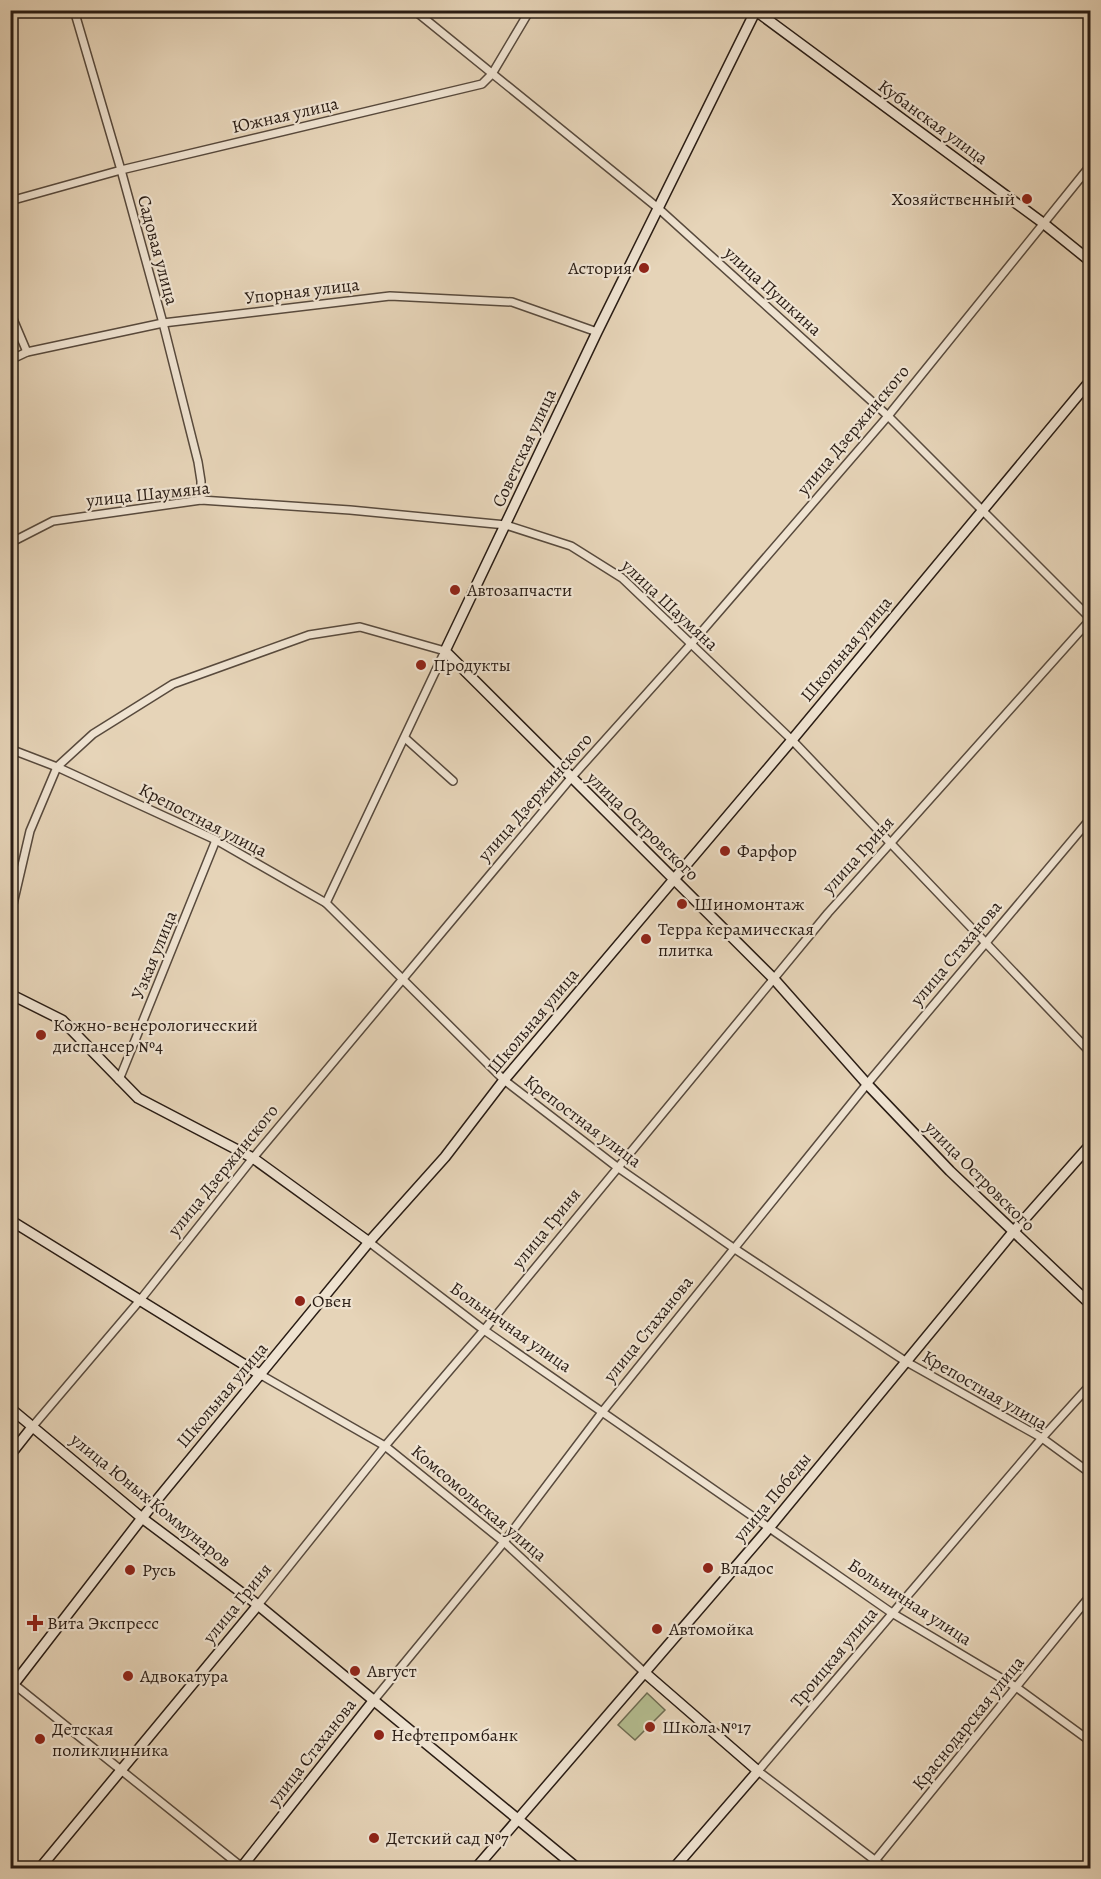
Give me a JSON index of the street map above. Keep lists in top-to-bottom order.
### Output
{
  "streets": {
    "street": [
      "Южная улица",
      "Кубанская улица",
      "Садовая улица",
      "Упорная улица",
      "улица Пушкина",
      "улица Дзержинского",
      "Советская улица",
      "улица Шаумяна",
      "Школьная улица",
      "Крепостная улица",
      "улица Островского",
      "улица Гриня",
      "улица Стаханова",
      "Узкая улица",
      "Больничная улица",
      "улица Победы",
      "улица Юных Коммунаров",
      "Комсомольская улица",
      "Троицкая улица",
      "Краснодарская улица"
    ]
  },
  "crossings": [
    ["Южная улица", "Садовая улица"],
    ["Южная улица", "улица Пушкина"],
    ["Кубанская улица", "улица Дзержинского"],
    ["Кубанская улица", "Советская улица"],
    ["Садовая улица", "Упорная улица"],
    ["Садовая улица", "улица Шаумяна"],
    ["Упорная улица", "Советская улица"],
    ["улица Пушкина", "улица Дзержинского"],
    ["улица Пушкина", "Советская улица"],
    ["улица Пушкина", "Школьная улица"],
    ["улица Пушкина", "улица Гриня"],
    ["улица Дзержинского", "улица Шаумяна"],
    ["улица Дзержинского", "Крепостная улица"],
    ["улица Дзержинского", "улица Островского"],
    ["улица Дзержинского", "Больничная улица"],
    ["улица Дзержинского", "улица Юных Коммунаров"],
    ["улица Дзержинского", "Комсомольская улица"],
    ["Советская улица", "улица Шаумяна"],
    ["Советская улица", "Крепостная улица"],
    ["Советская улица", "улица Островского"],
    ["улица Шаумяна", "Школьная улица"],
    ["улица Шаумяна", "улица Гриня"],
    ["улица Шаумяна", "улица Стаханова"],
    ["Школьная улица", "Крепостная улица"],
    ["Школьная улица", "улица Островского"],
    ["Школьная улица", "Больничная улица"],
    ["Школьная улица", "улица Юных Коммунаров"],
    ["Школьная улица", "Комсомольская улица"],
    ["Крепостная улица", "улица Островского"],
    ["Крепостная улица", "улица Гриня"],
    ["Крепостная улица", "улица Стаханова"],
    ["Крепостная улица", "Узкая улица"],
    ["Крепостная улица", "улица Победы"],
    ["Крепостная улица", "Троицкая улица"],
    ["улица Островского", "улица Гриня"],
    ["улица Островского", "улица Стаханова"],
    ["улица Островского", "улица Победы"],
    ["улица Гриня", "Больничная улица"],
    ["улица Гриня", "улица Юных Коммунаров"],
    ["улица Гриня", "Комсомольская улица"],
    ["улица Стаханова", "Больничная улица"],
    ["улица Стаханова", "улица Юных Коммунаров"],
    ["улица Стаханова", "Комсомольская улица"],
    ["Узкая улица", "Больничная улица"],
    ["Больничная улица", "улица Победы"],
    ["Больничная улица", "Троицкая улица"],
    ["Больничная улица", "Краснодарская улица"],
    ["улица Победы", "улица Юных Коммунаров"],
    ["улица Победы", "Комсомольская улица"],
    ["Комсомольская улица", "Троицкая улица"],
    ["Комсомольская улица", "Краснодарская улица"]
  ],
  "places": {
    "other": [
      "Хозяйственный",
      "Астория",
      "Автозапчасти",
      "Продукты",
      "Фарфор",
      "Шиномонтаж",
      "Терра керамическая плитка",
      "Кожно-венерологический диспансер №4",
      "Овен",
      "Владос",
      "Русь",
      "Автомойка",
      "Август",
      "Адвокатура",
      "Школа №17",
      "Нефтепромбанк",
      "Детская поликлинника",
      "Детский сад №7"
    ],
    "health": ["Вита Экспресс"]
  }
}
